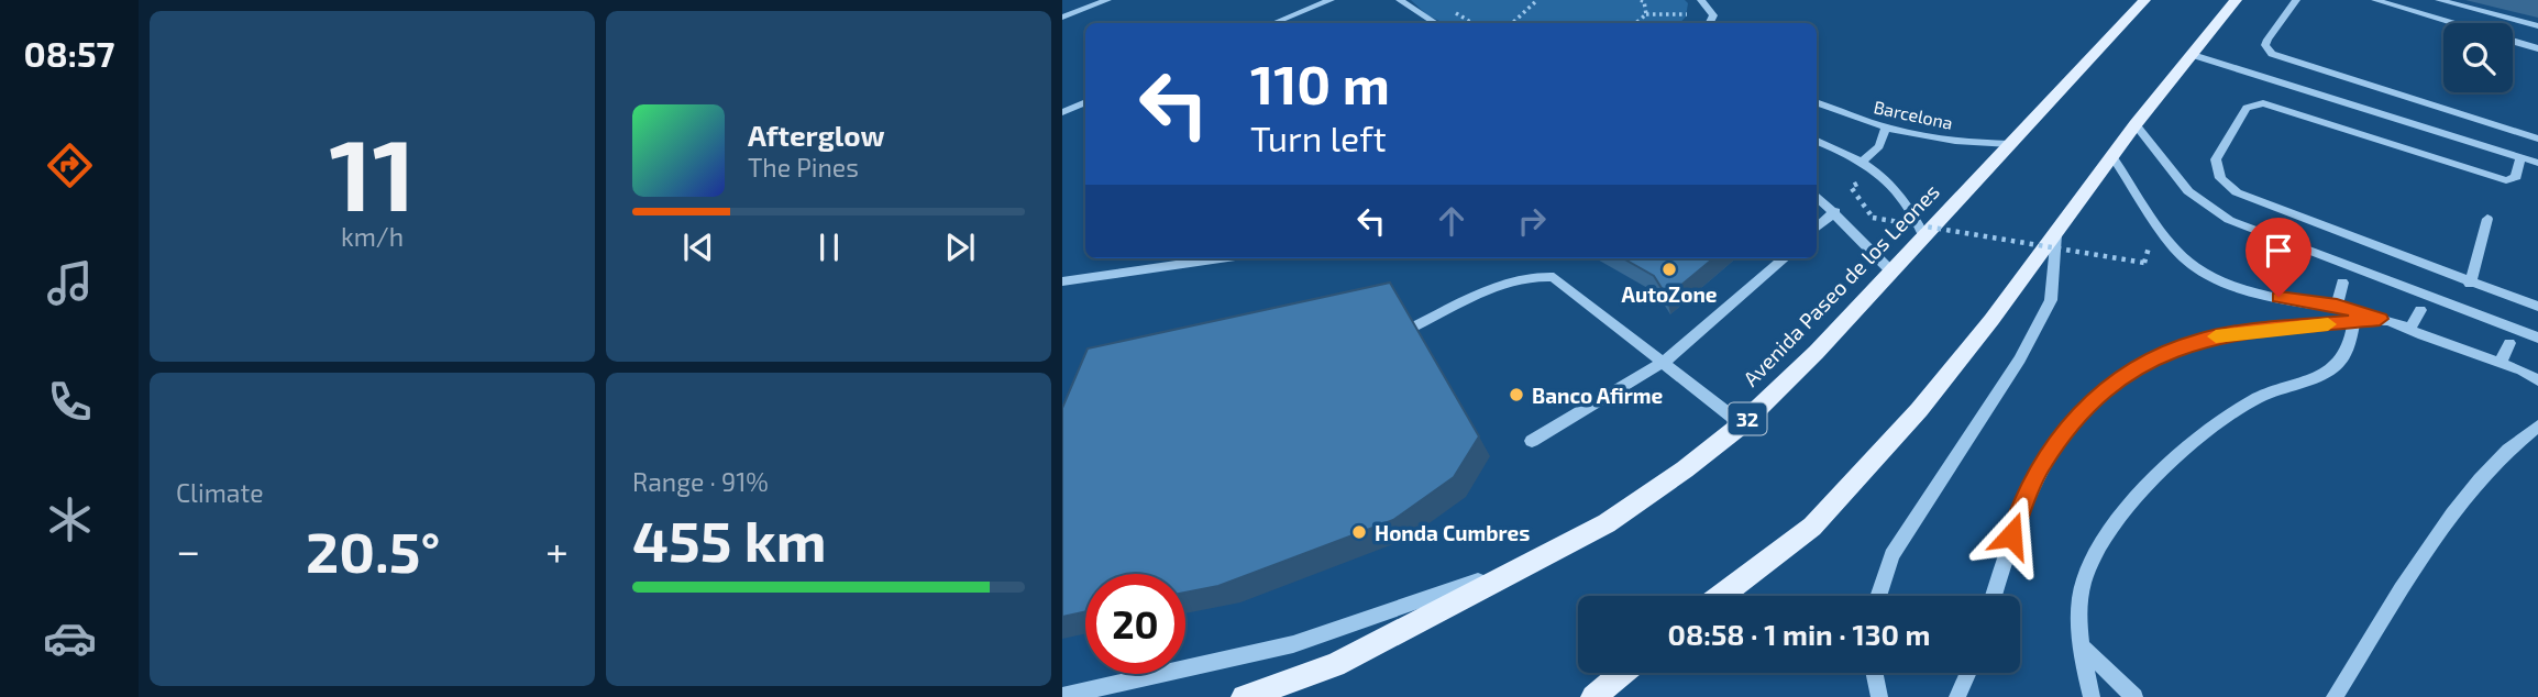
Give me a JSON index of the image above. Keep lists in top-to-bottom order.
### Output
{
  "streets": {
    "main road": ["Avenida Paseo de los Leones", "32"],
    "street": ["Barcelona"]
  },
  "crossings": [
    ["Barcelona", "Avenida Paseo de los Leones"]
  ],
  "places": ["AutoZone", "Banco Afirme", "Honda Cumbres"],
  "page": {
    "tabs": "08:57",
    "tile": [
      ["11", "km/h"],
      "Climate",
      ["Range · 91%", "455 km"]
    ],
    "turn": ["110 m", "Turn left"],
    "song": ["Afterglow", "The Pines"],
    "heat": ["−", "20.5°", "+"],
    "limit": "20",
    "trip": "08:58 · 1 min · 130 m"
  }
}
